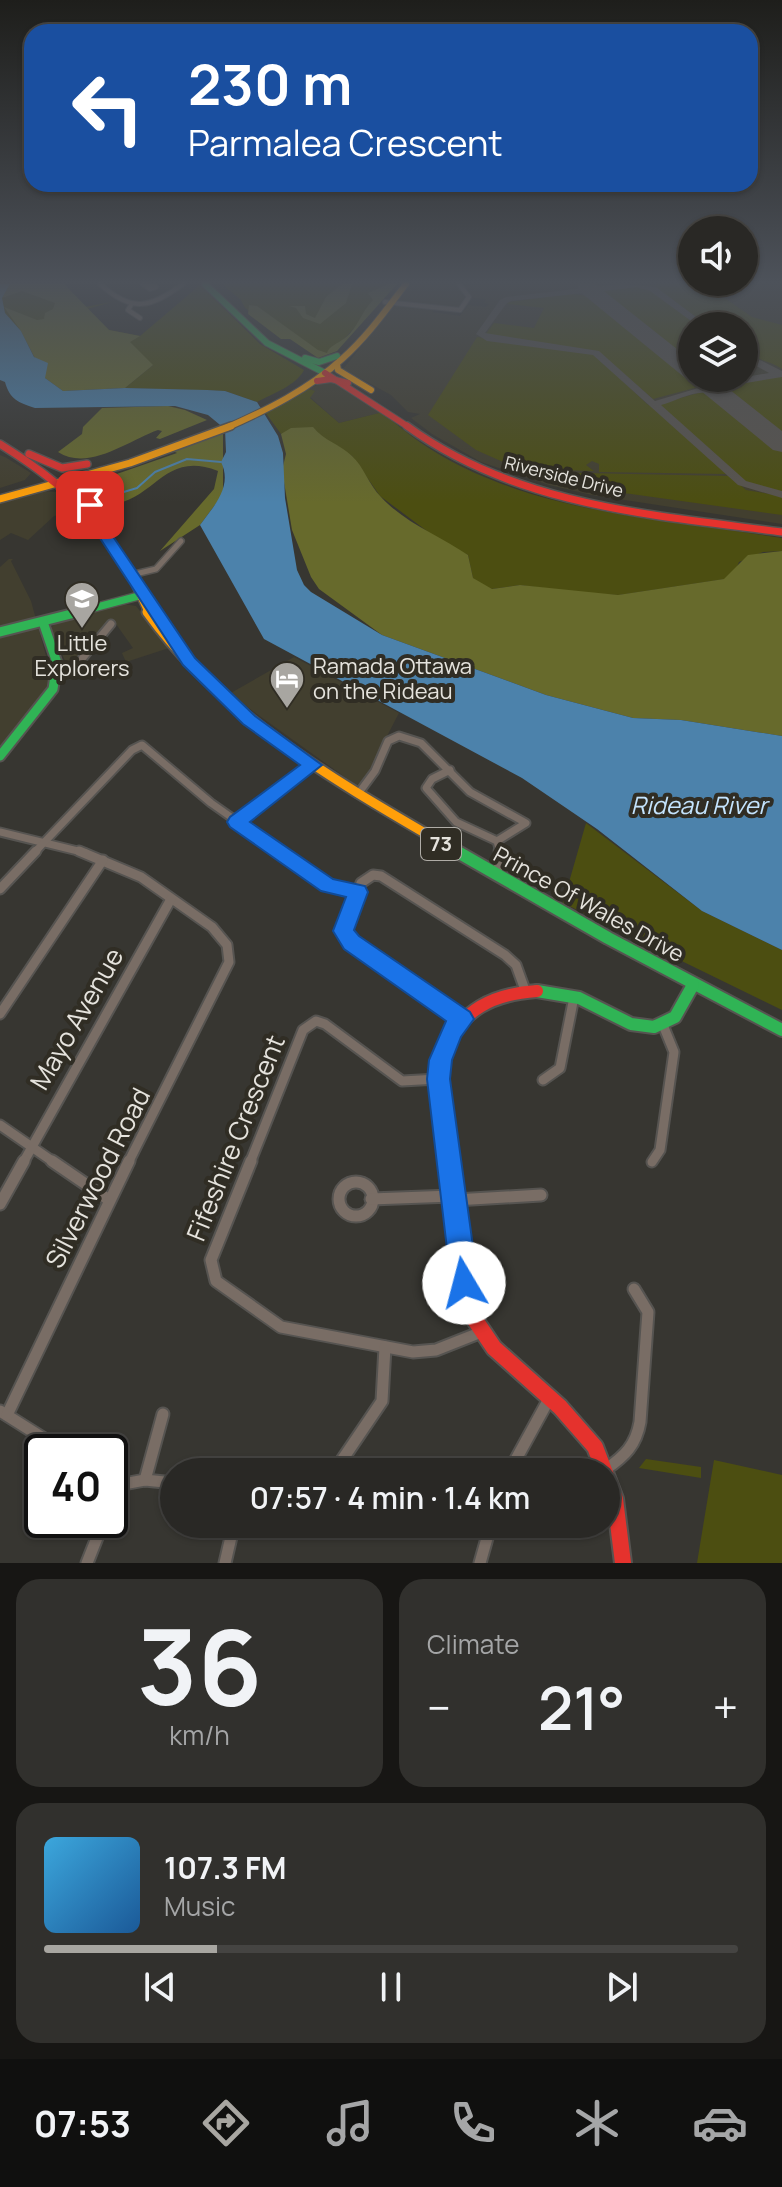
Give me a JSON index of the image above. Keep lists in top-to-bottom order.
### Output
{
  "streets": {
    "main road": ["Riverside Drive", "73", "Prince Of Wales Drive"],
    "street": ["Mayo Avenue", "Fifeshire Crescent", "Silverwood Road"]
  },
  "crossings": [
    ["Mayo Avenue", "Silverwood Road"]
  ],
  "water": ["Rideau River"],
  "places": {
    "school or university": ["Little Explorers"],
    "hotel": ["Ramada Ottawa on the Rideau"]
  },
  "page": {
    "turn": ["230 m", "Parmalea Crescent"],
    "limit": "40",
    "trip": "07:57 · 4 min · 1.4 km",
    "tile": [
      ["36", "km/h"],
      "Climate"
    ],
    "heat": ["−", "21°", "+"],
    "song": ["107.3 FM", "Music"],
    "tabs": "07:53"
  }
}
